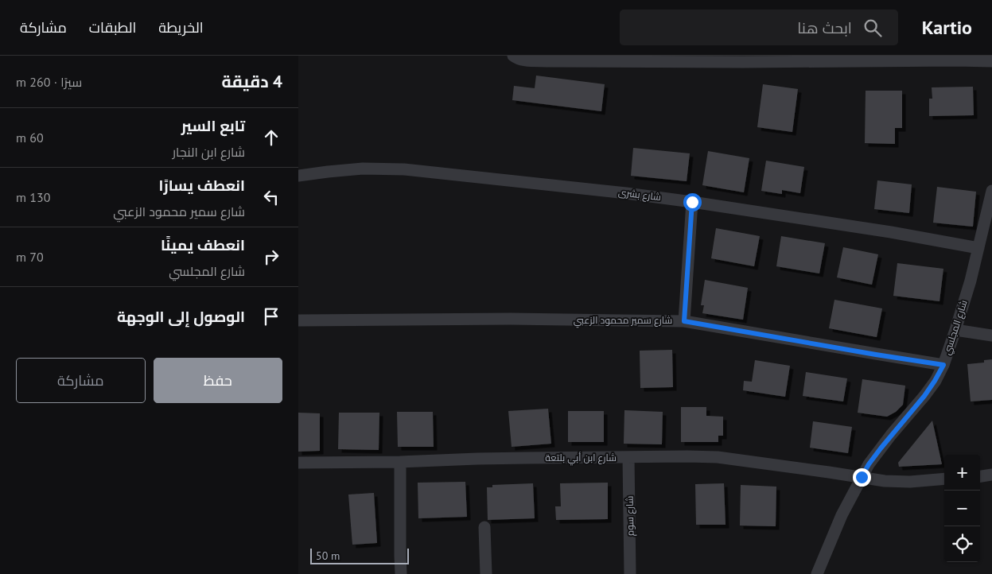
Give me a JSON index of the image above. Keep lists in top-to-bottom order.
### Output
{
  "streets": {
    "street": [
      "شارع بشرى",
      "شارع سمير محمود الزعبي",
      "شارع المجلسي",
      "شارع ابن أبي بلتعة",
      "شارع سوم"
    ]
  },
  "crossings": [
    ["شارع بشرى", "شارع المجلسي"],
    ["شارع سمير محمود الزعبي", "شارع المجلسي"],
    ["شارع المجلسي", "شارع ابن أبي بلتعة"],
    ["شارع ابن أبي بلتعة", "شارع سوم"]
  ],
  "scale_bar": "50 m",
  "page": {
    "header": "Kartio",
    "search": "ابحث هنا",
    "nav": ["الخريطة", "الطبقات", "مشاركة"],
    "heading": ["4 دقيقة", "سيرًا · 260 m"],
    "list": [
      ["تابع السير", "شارع ابن النجار", "60 m"],
      ["انعطف يسارًا", "شارع سمير محمود الزعبي", "130 m"],
      ["انعطف يمينًا", "شارع المجلسي", "70 m"],
      "الوصول إلى الوجهة"
    ],
    "buttons": ["حفظ", "مشاركة"],
    "map_buttons": ["+", "−"],
    "scale": "50 m"
  }
}
